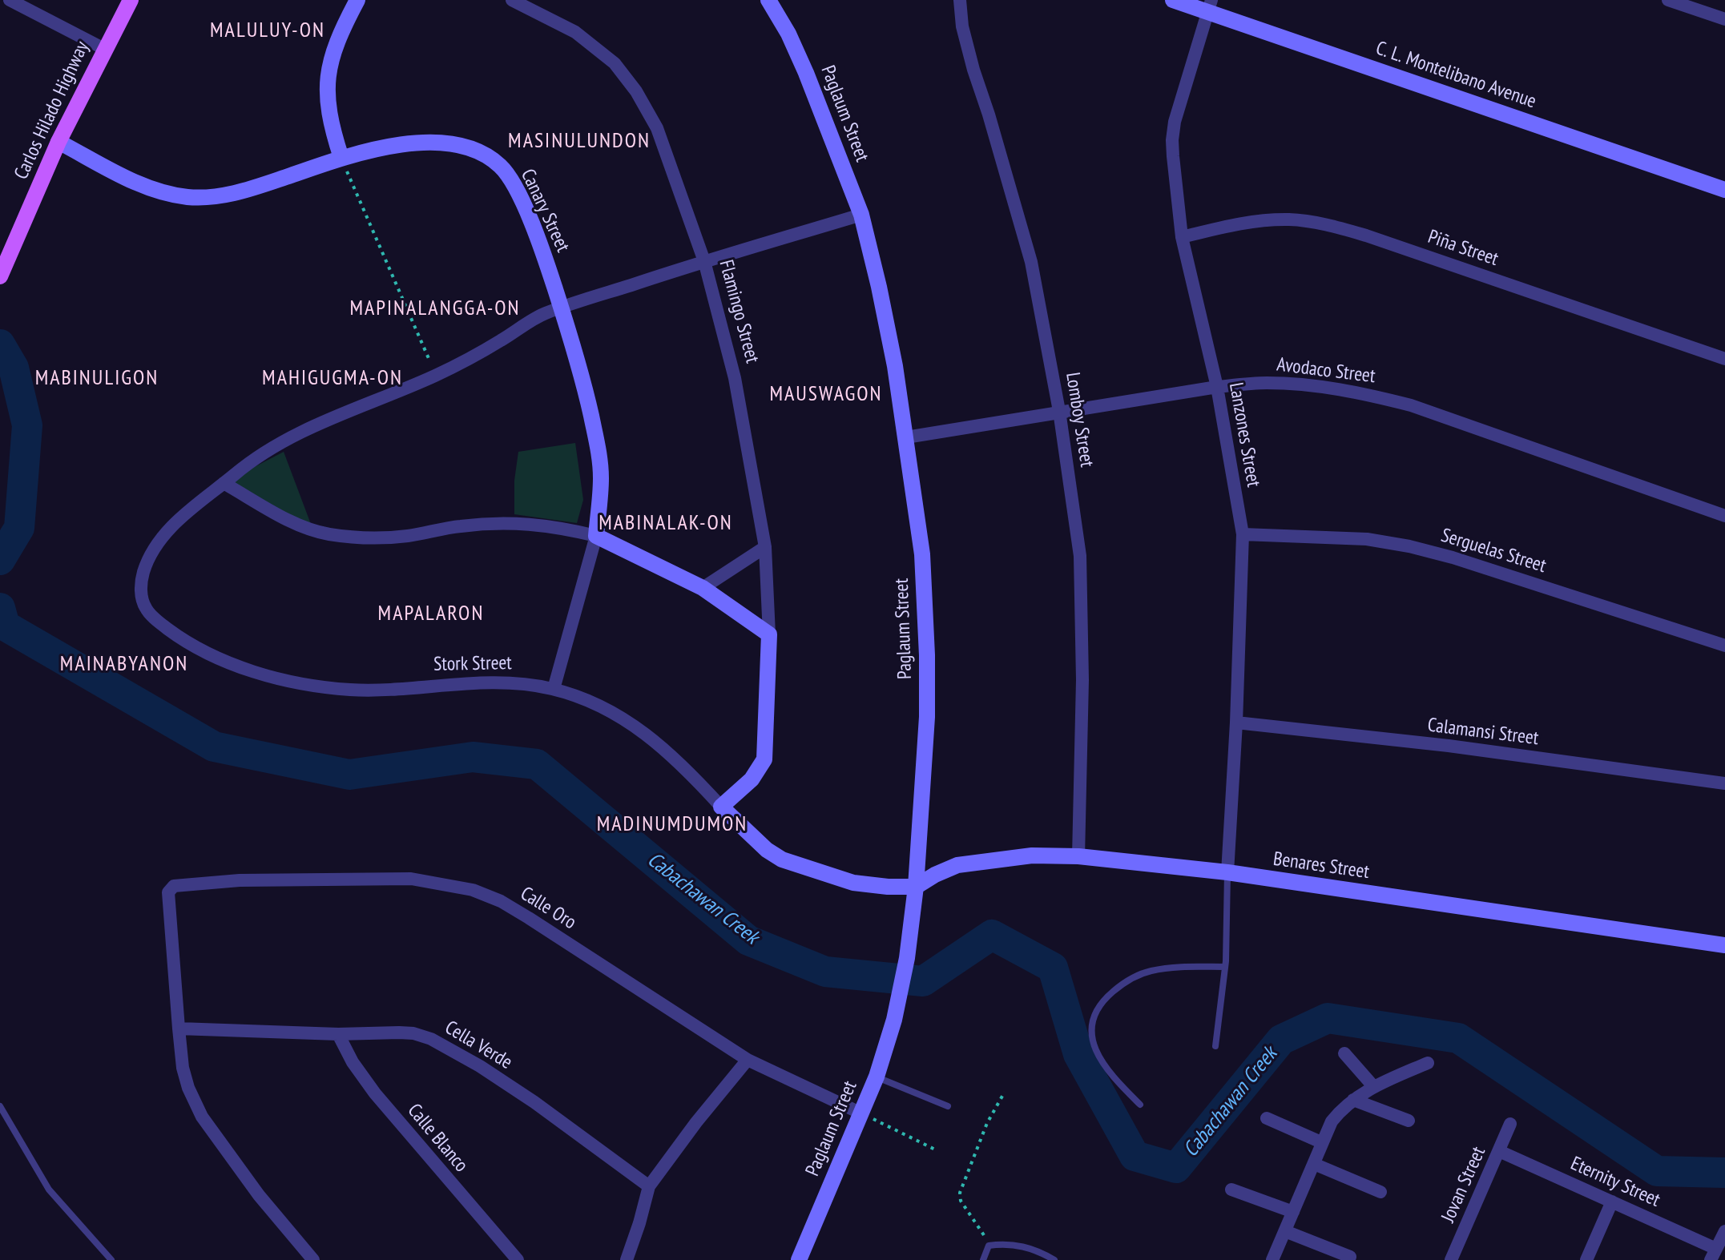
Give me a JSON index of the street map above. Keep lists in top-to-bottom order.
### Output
{
  "streets": {
    "main road": ["Carlos Hilado Highway"],
    "street": [
      "C. L. Montelibano Avenue",
      "Paglaum Street",
      "Canary Street",
      "Piña Street",
      "Flamingo Street",
      "Avodaco Street",
      "Lomboy Street",
      "Lanzones Street",
      "Serguelas Street",
      "Stork Street",
      "Calamansi Street",
      "Benares Street",
      "Calle Oro",
      "Cella Verde",
      "Calle Blanco",
      "Eternity Street",
      "Jovan Street"
    ]
  },
  "crossings": [
    ["C. L. Montelibano Avenue", "Lanzones Street"],
    ["Carlos Hilado Highway", "Canary Street"],
    ["Paglaum Street", "Avodaco Street"],
    ["Paglaum Street", "Stork Street"],
    ["Paglaum Street", "Benares Street"],
    ["Paglaum Street", "Calle Oro"],
    ["Canary Street", "Stork Street"],
    ["Piña Street", "Lanzones Street"],
    ["Flamingo Street", "Stork Street"],
    ["Avodaco Street", "Lomboy Street"],
    ["Avodaco Street", "Lanzones Street"],
    ["Lomboy Street", "Benares Street"],
    ["Lanzones Street", "Serguelas Street"],
    ["Lanzones Street", "Calamansi Street"],
    ["Lanzones Street", "Benares Street"],
    ["Stork Street", "Benares Street"],
    ["Calle Oro", "Cella Verde"],
    ["Cella Verde", "Calle Blanco"],
    ["Eternity Street", "Jovan Street"]
  ],
  "districts": [
    "MALULUY-ON",
    "MASINULUNDON",
    "MAPINALANGGA-ON",
    "MABINULIGON",
    "MAHIGUGMA-ON",
    "MAUSWAGON",
    "MABINALAK-ON",
    "MAPALARON",
    "MAINABYANON",
    "MADINUMDUMON"
  ],
  "water": ["Cabachawan Creek"]
}
